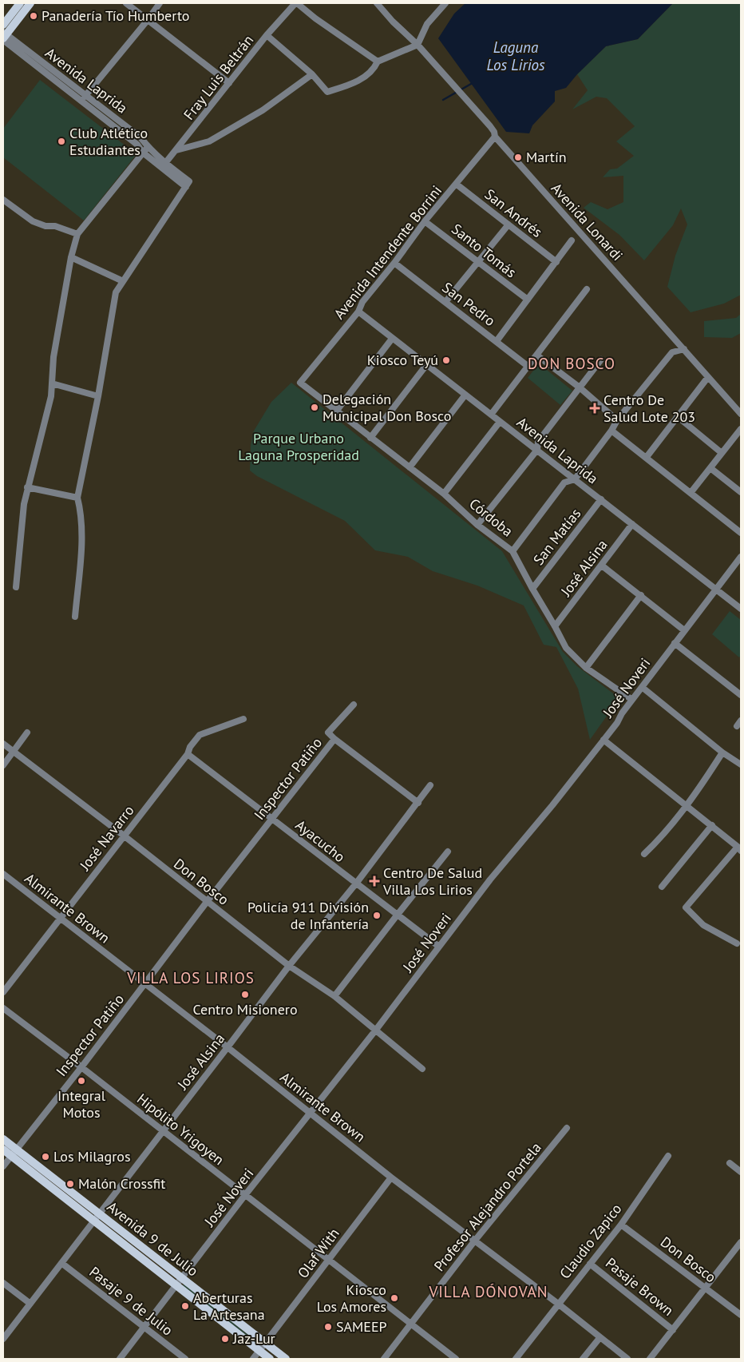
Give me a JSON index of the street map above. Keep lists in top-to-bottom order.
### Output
{
  "streets": {
    "main road": ["Avenida 9 de Julio"],
    "street": [
      "Fray Luis Beltrán",
      "Avenida Laprida",
      "San Andrés",
      "Avenida Lonardi",
      "Santo Tomás",
      "Avenida Intendente Borrini",
      "San Pedro",
      "Córdoba",
      "San Matías",
      "José Alsina",
      "José Noveri",
      "Inspector Patiño",
      "José Navarro",
      "Ayacucho",
      "Don Bosco",
      "Almirante Brown",
      "Hipólito Yrigoyen",
      "Profesor Alejandro Portela",
      "Claudio Zapico",
      "Olaf With",
      "Pasaje Brown",
      "Pasaje 9 de Julio"
    ]
  },
  "crossings": [
    ["Fray Luis Beltrán", "Avenida Laprida"],
    ["Avenida Laprida", "Avenida Intendente Borrini"],
    ["Avenida Laprida", "San Matías"],
    ["Avenida Laprida", "José Alsina"],
    ["Avenida Laprida", "José Noveri"],
    ["San Andrés", "Avenida Intendente Borrini"],
    ["Avenida Lonardi", "Avenida Intendente Borrini"],
    ["Santo Tomás", "Avenida Intendente Borrini"],
    ["Avenida Intendente Borrini", "San Pedro"],
    ["Avenida Intendente Borrini", "Córdoba"],
    ["Córdoba", "San Matías"],
    ["Córdoba", "José Alsina"],
    ["Córdoba", "José Noveri"],
    ["José Alsina", "Ayacucho"],
    ["José Alsina", "Don Bosco"],
    ["José Alsina", "Almirante Brown"],
    ["José Alsina", "Hipólito Yrigoyen"],
    ["José Alsina", "Avenida 9 de Julio"],
    ["José Alsina", "Pasaje 9 de Julio"],
    ["José Noveri", "Ayacucho"],
    ["José Noveri", "Don Bosco"],
    ["José Noveri", "Almirante Brown"],
    ["José Noveri", "Hipólito Yrigoyen"],
    ["José Noveri", "Avenida 9 de Julio"],
    ["José Noveri", "Pasaje 9 de Julio"],
    ["Inspector Patiño", "Ayacucho"],
    ["Inspector Patiño", "Don Bosco"],
    ["Inspector Patiño", "Almirante Brown"],
    ["Inspector Patiño", "Hipólito Yrigoyen"],
    ["Inspector Patiño", "Avenida 9 de Julio"],
    ["José Navarro", "Ayacucho"],
    ["José Navarro", "Don Bosco"],
    ["José Navarro", "Almirante Brown"],
    ["Don Bosco", "Claudio Zapico"],
    ["Almirante Brown", "Profesor Alejandro Portela"],
    ["Almirante Brown", "Claudio Zapico"],
    ["Almirante Brown", "Olaf With"],
    ["Hipólito Yrigoyen", "Profesor Alejandro Portela"],
    ["Hipólito Yrigoyen", "Olaf With"],
    ["Avenida 9 de Julio", "Olaf With"],
    ["Claudio Zapico", "Pasaje Brown"]
  ],
  "districts": ["DON BOSCO", "VILLA LOS LIRIOS", "VILLA DÓNOVAN"],
  "water": ["Laguna Los Lirios"],
  "parks": ["Parque Urbano Laguna Prosperidad"],
  "places": {
    "other": [
      "Panadería Tío Humberto",
      "Club Atlético Estudiantes",
      "Martín",
      "Kiosco Teyú",
      "Delegación Municipal Don Bosco",
      "Policía 911 División de Infantería",
      "Centro Misionero",
      "Integral Motos",
      "Los Milagros",
      "Malón Crossfit",
      "Kiosco Los Amores",
      "Aberturas La Artesana",
      "SAMEEP",
      "Jaz-Lur"
    ],
    "health": ["Centro De Salud Lote 203", "Centro De Salud Villa Los Lirios"]
  }
}
